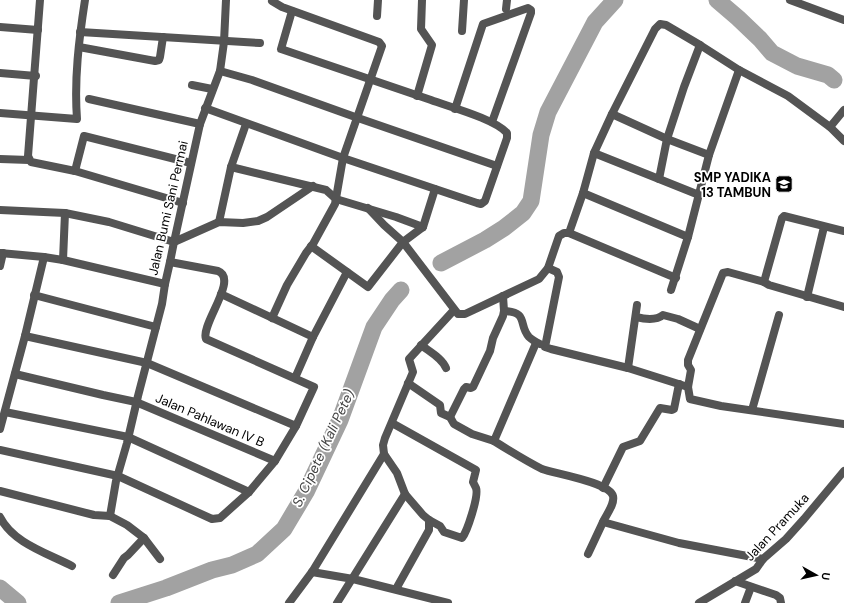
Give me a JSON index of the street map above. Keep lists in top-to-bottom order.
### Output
{
  "streets": {
    "street": ["Jalan Bumi Sani Permai", "Jalan Pahlawan IV B", "Jalan Pramuka"]
  },
  "water": ["S. Cipete (Kali Pete)"],
  "places": {
    "school or university": ["SMP YADIKA 13 TAMBUN"]
  },
  "north": "right"
}
